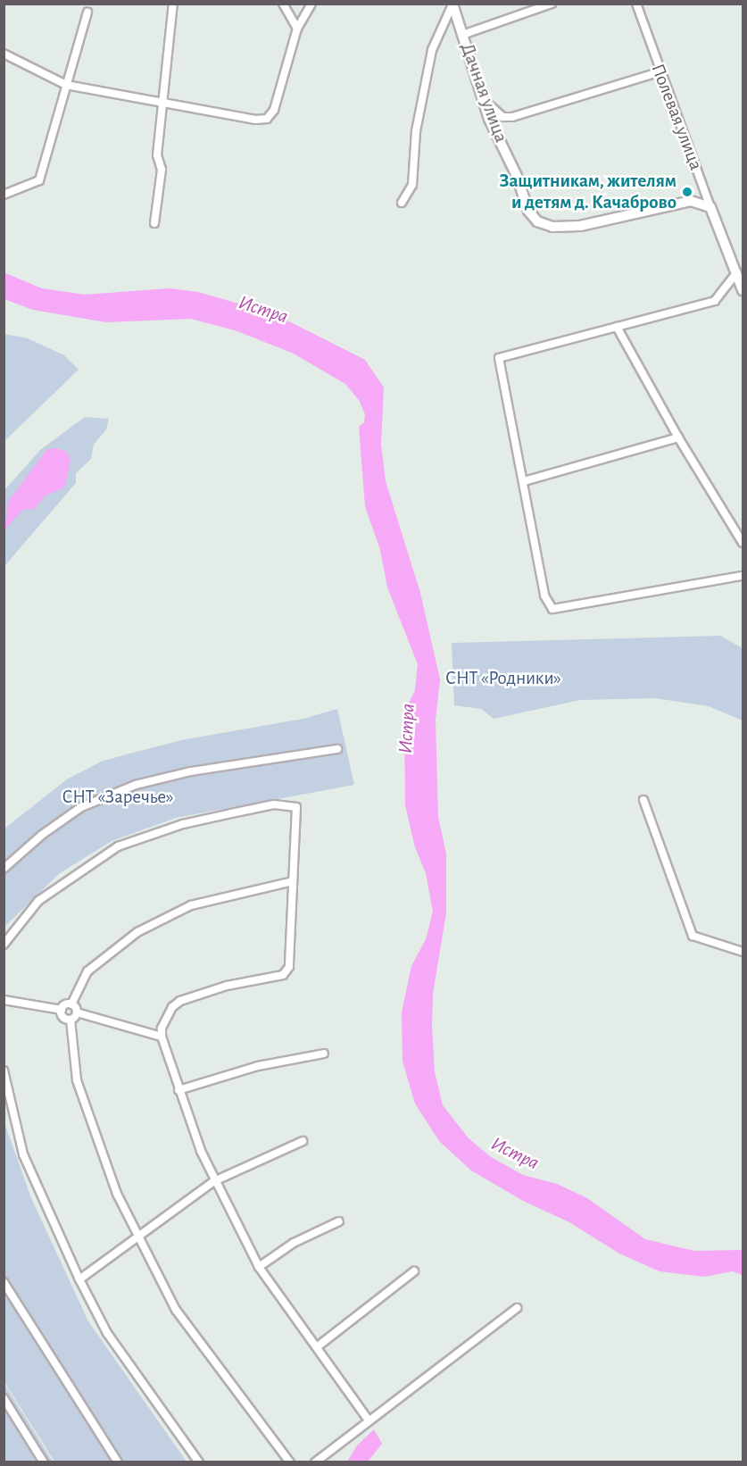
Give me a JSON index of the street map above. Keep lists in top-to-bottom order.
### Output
{
  "streets": {
    "street": ["Дачная улица", "Полевая улица"]
  },
  "crossings": [
    ["Дачная улица", "Полевая улица"]
  ],
  "water": ["Истра"],
  "parks": ["СНТ «Родники»", "СНТ «Заречье»"],
  "places": ["Защитникам, жителям и детям д. Качаброво"]
}
